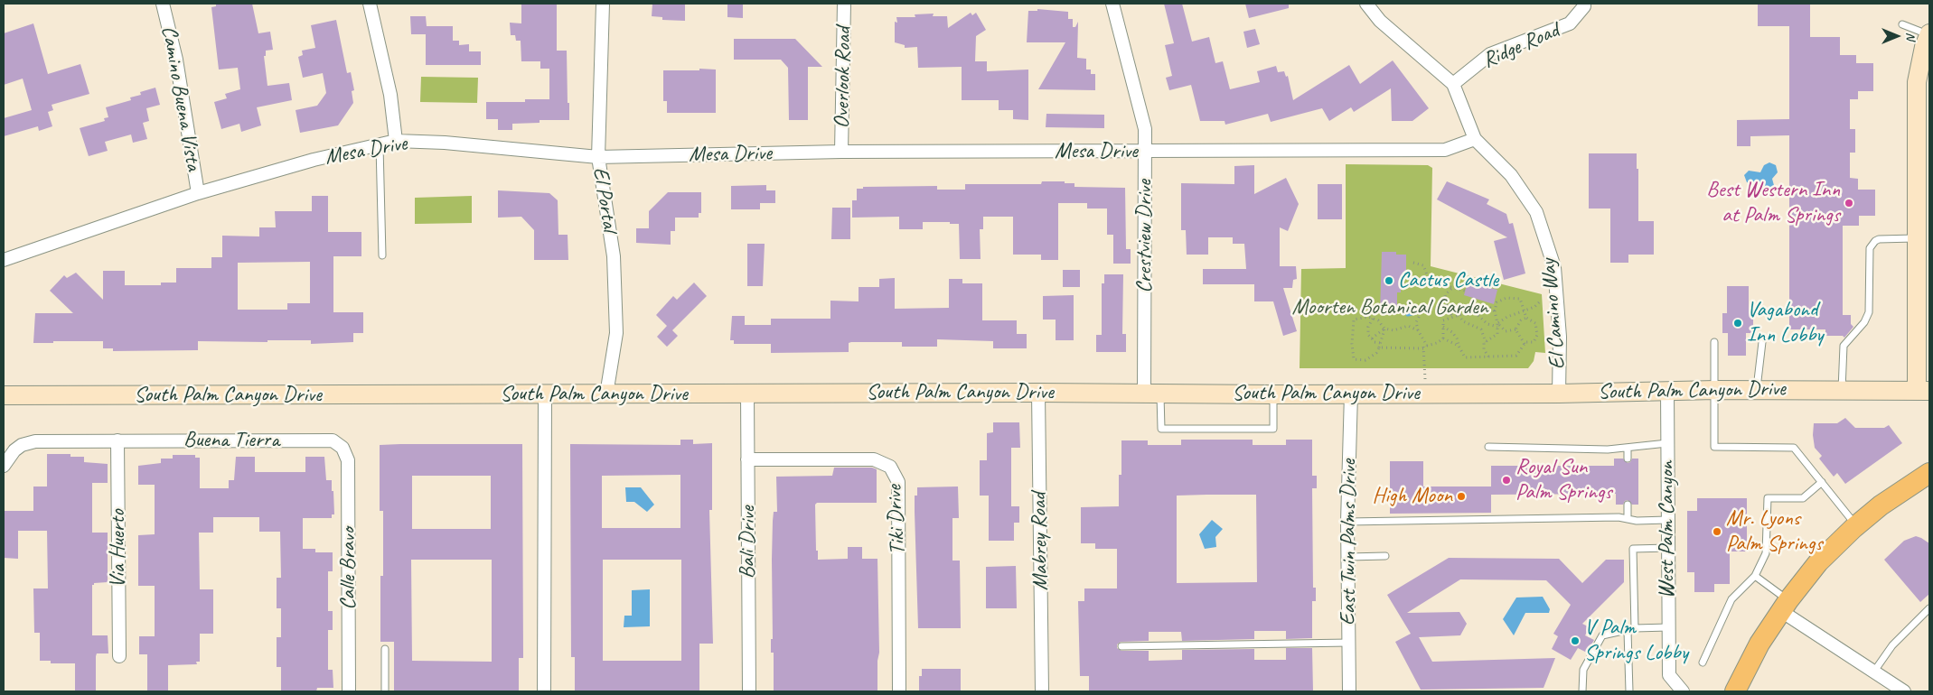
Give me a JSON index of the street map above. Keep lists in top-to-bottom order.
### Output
{
  "streets": {
    "street": [
      "Ridge Road",
      "Overlook Road",
      "Camino Buena Vista",
      "Mesa Drive",
      "El Portal",
      "Crestview Drive",
      "El Camino Way",
      "South Palm Canyon Drive",
      "Buena Tierra",
      "Tiki Drive",
      "West Palm Canyon",
      "Mabrey Road",
      "Bali Drive",
      "East Twin Palms Drive",
      "Via Huerto",
      "Calle Bravo"
    ]
  },
  "crossings": [
    ["Ridge Road", "El Camino Way"],
    ["Overlook Road", "Mesa Drive"],
    ["Camino Buena Vista", "Mesa Drive"],
    ["Mesa Drive", "El Portal"],
    ["Mesa Drive", "Crestview Drive"],
    ["Mesa Drive", "El Camino Way"],
    ["El Portal", "South Palm Canyon Drive"],
    ["Crestview Drive", "South Palm Canyon Drive"],
    ["El Camino Way", "South Palm Canyon Drive"],
    ["South Palm Canyon Drive", "West Palm Canyon"],
    ["South Palm Canyon Drive", "Mabrey Road"],
    ["South Palm Canyon Drive", "Bali Drive"],
    ["South Palm Canyon Drive", "East Twin Palms Drive"],
    ["Buena Tierra", "Via Huerto"],
    ["Buena Tierra", "Calle Bravo"],
    ["Tiki Drive", "Bali Drive"]
  ],
  "parks": ["Moorten Botanical Garden"],
  "places": [
    "Best Western Inn at Palm Springs",
    "Cactus Castle",
    "Vagabond Inn Lobby",
    "Royal Sun Palm Springs",
    "High Moon",
    "Mr. Lyons Palm Springs",
    "V Palm Springs Lobby"
  ],
  "north": "right"
}
